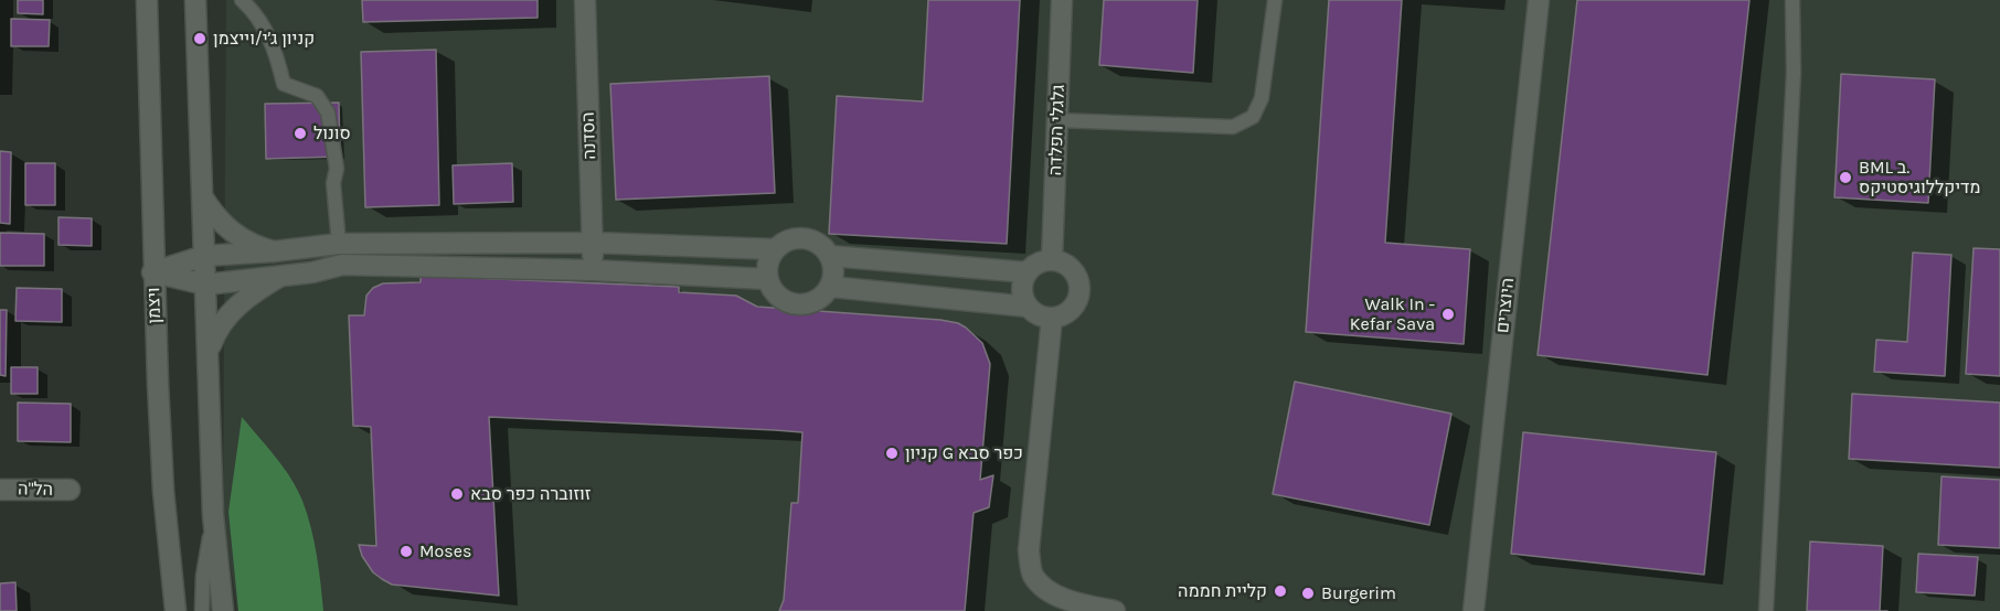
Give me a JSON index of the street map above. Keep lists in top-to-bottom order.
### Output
{
  "streets": {
    "street": [
      "גלגלי הפלדה",
      "הסדנה",
      "ויצמן",
      "היוצרים",
      "הל\"ה"
    ]
  },
  "places": [
    "קניון ג׳י/וייצמן",
    "סונול",
    "BML ב. מדיקללוגיסטיקס",
    "Walk In - Kefar Sava",
    "קניון G כפר סבא",
    "זוזוברה כפר סבא",
    "Moses",
    "קליית חממה",
    "Burgerim"
  ]
}
